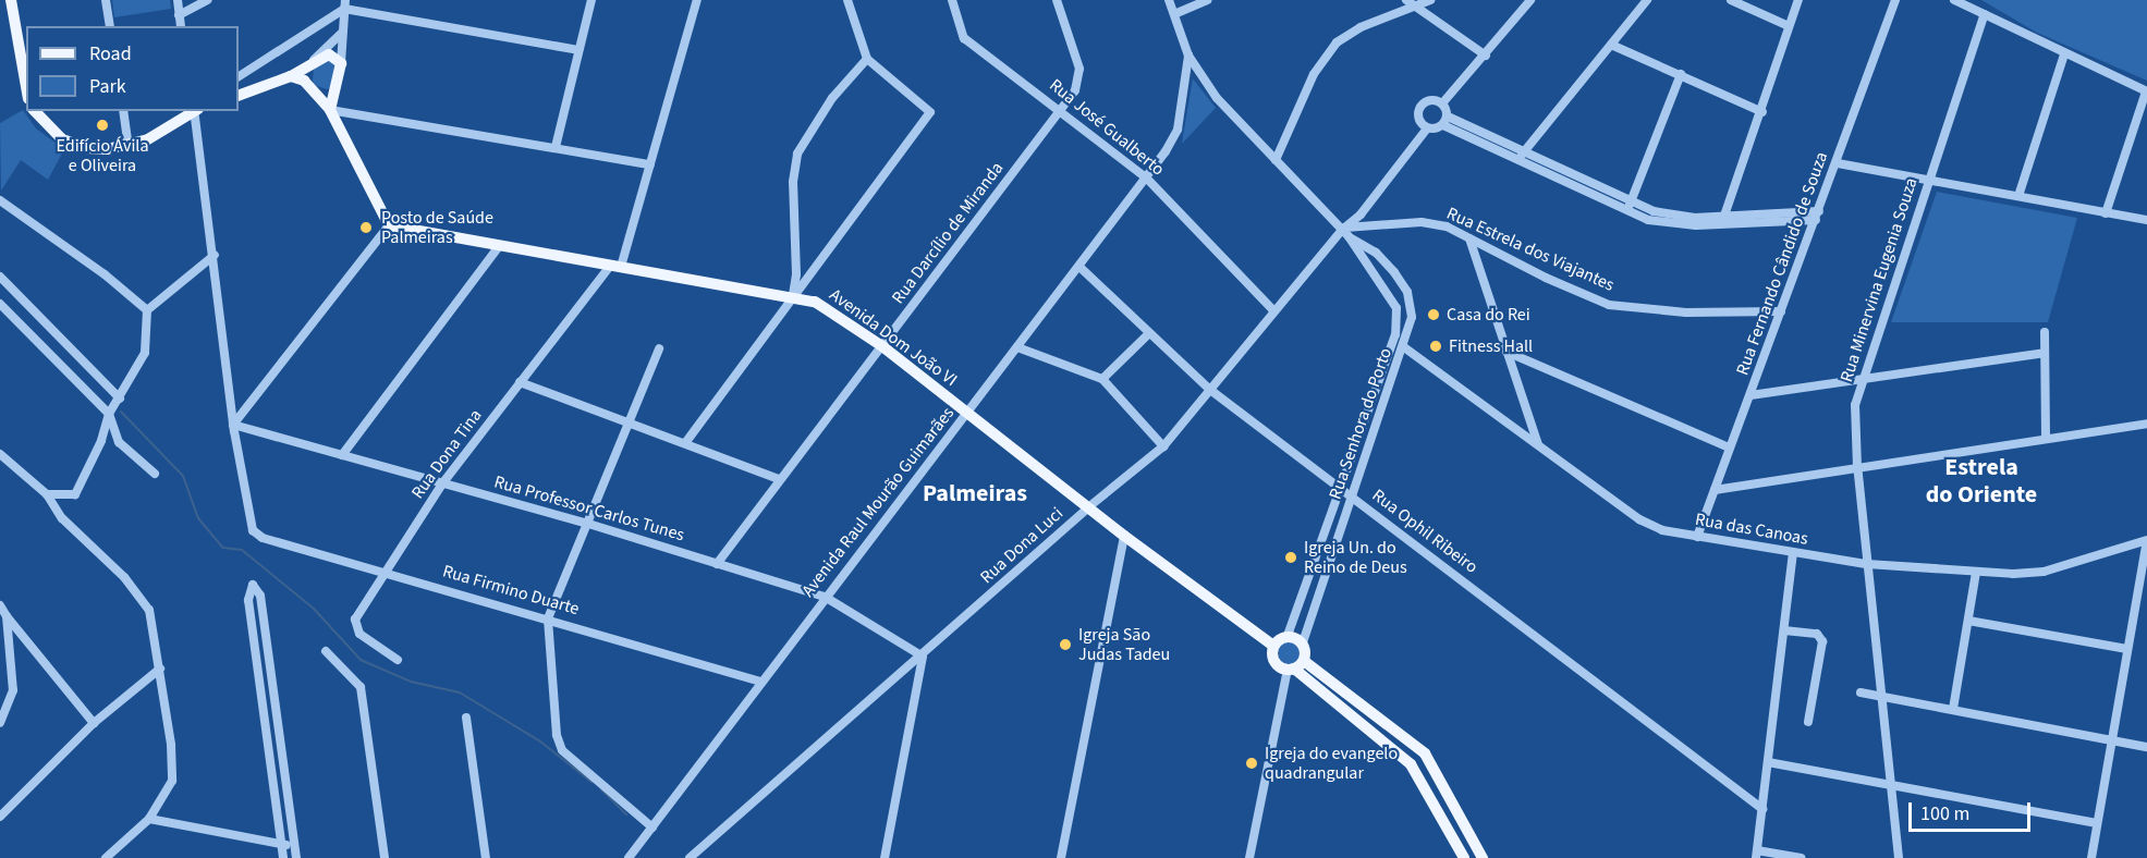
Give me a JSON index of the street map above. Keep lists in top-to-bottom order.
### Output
{
  "streets": {
    "main road": ["Avenida Dom João VI"],
    "street": [
      "Rua José Gualberto",
      "Rua Darcílio de Miranda",
      "Rua Estrela dos Viajantes",
      "Rua Fernando Cândido de Souza",
      "Rua Minervina Eugenia Souza",
      "Rua Senhora do Porto",
      "Rua Dona Tina",
      "Avenida Raul Mourão Guimarães",
      "Rua Professor Carlos Tunes",
      "Rua das Canoas",
      "Rua Ophil Ribeiro",
      "Rua Dona Luci",
      "Rua Firmino Duarte"
    ]
  },
  "crossings": [
    ["Rua José Gualberto", "Rua Darcílio de Miranda"],
    ["Rua José Gualberto", "Avenida Raul Mourão Guimarães"],
    ["Rua José Gualberto", "Rua Dona Luci"],
    ["Rua Darcílio de Miranda", "Avenida Dom João VI"],
    ["Rua Darcílio de Miranda", "Rua Professor Carlos Tunes"],
    ["Rua Estrela dos Viajantes", "Rua Fernando Cândido de Souza"],
    ["Rua Estrela dos Viajantes", "Rua Senhora do Porto"],
    ["Rua Estrela dos Viajantes", "Rua Dona Luci"],
    ["Rua Fernando Cândido de Souza", "Rua das Canoas"],
    ["Rua Minervina Eugenia Souza", "Rua das Canoas"],
    ["Avenida Dom João VI", "Rua Senhora do Porto"],
    ["Avenida Dom João VI", "Rua Dona Tina"],
    ["Avenida Dom João VI", "Avenida Raul Mourão Guimarães"],
    ["Avenida Dom João VI", "Rua Dona Luci"],
    ["Rua Senhora do Porto", "Avenida Raul Mourão Guimarães"],
    ["Rua Senhora do Porto", "Rua das Canoas"],
    ["Rua Senhora do Porto", "Rua Ophil Ribeiro"],
    ["Rua Senhora do Porto", "Rua Dona Luci"],
    ["Rua Dona Tina", "Rua Professor Carlos Tunes"],
    ["Rua Dona Tina", "Rua Firmino Duarte"],
    ["Avenida Raul Mourão Guimarães", "Rua Professor Carlos Tunes"],
    ["Avenida Raul Mourão Guimarães", "Rua Ophil Ribeiro"],
    ["Avenida Raul Mourão Guimarães", "Rua Firmino Duarte"],
    ["Rua Professor Carlos Tunes", "Rua Dona Luci"],
    ["Rua Professor Carlos Tunes", "Rua Firmino Duarte"],
    ["Rua Ophil Ribeiro", "Rua Dona Luci"]
  ],
  "districts": ["Estrela do Oriente", "Palmeiras"],
  "places": [
    "Edifício Ávila e Oliveira",
    "Posto de Saúde Palmeiras",
    "Casa do Rei",
    "Fitness Hall",
    "Igreja Un. do Reino de Deus",
    "Igreja São Judas Tadeu",
    "Igreja do evangelo quadrangular"
  ],
  "legend": ["Road", "Park"],
  "scale_bar": "100 m"
}
